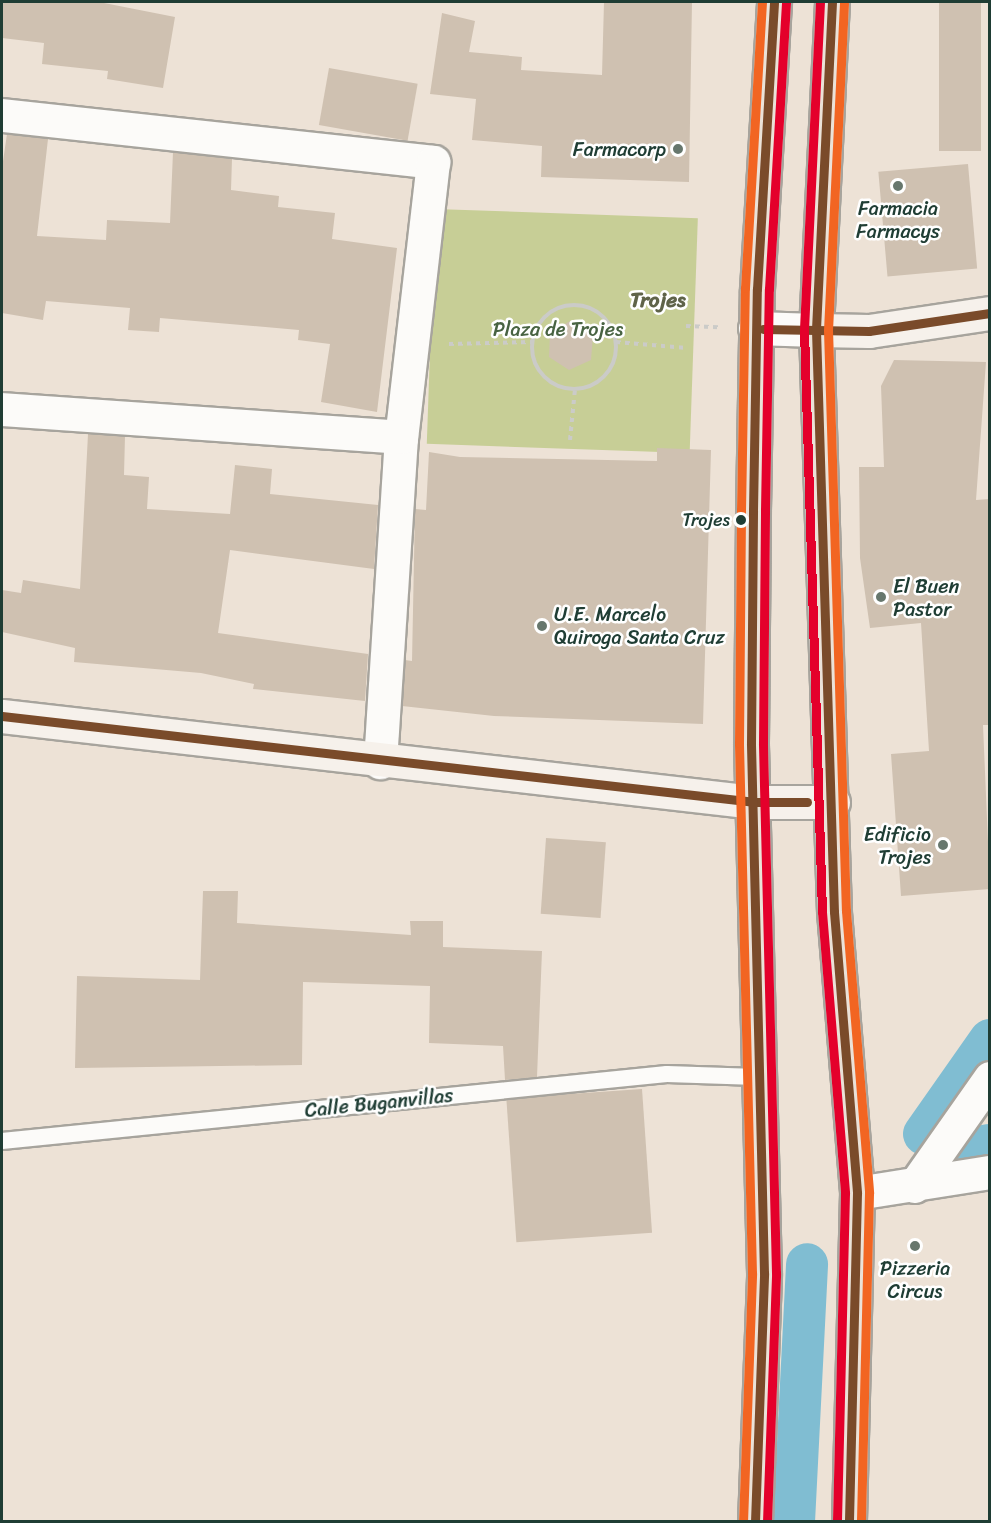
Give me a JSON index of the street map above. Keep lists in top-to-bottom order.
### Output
{
  "streets": {
    "lane": ["Calle Buganvillas"]
  },
  "districts": ["Trojes"],
  "parks": ["Plaza de Trojes"],
  "places": [
    "Farmacorp",
    "Farmacia Farmacys",
    "Trojes",
    "El Buen Pastor",
    "U.E. Marcelo Quiroga Santa Cruz",
    "Edificio Trojes",
    "Pizzeria Circus"
  ]
}
